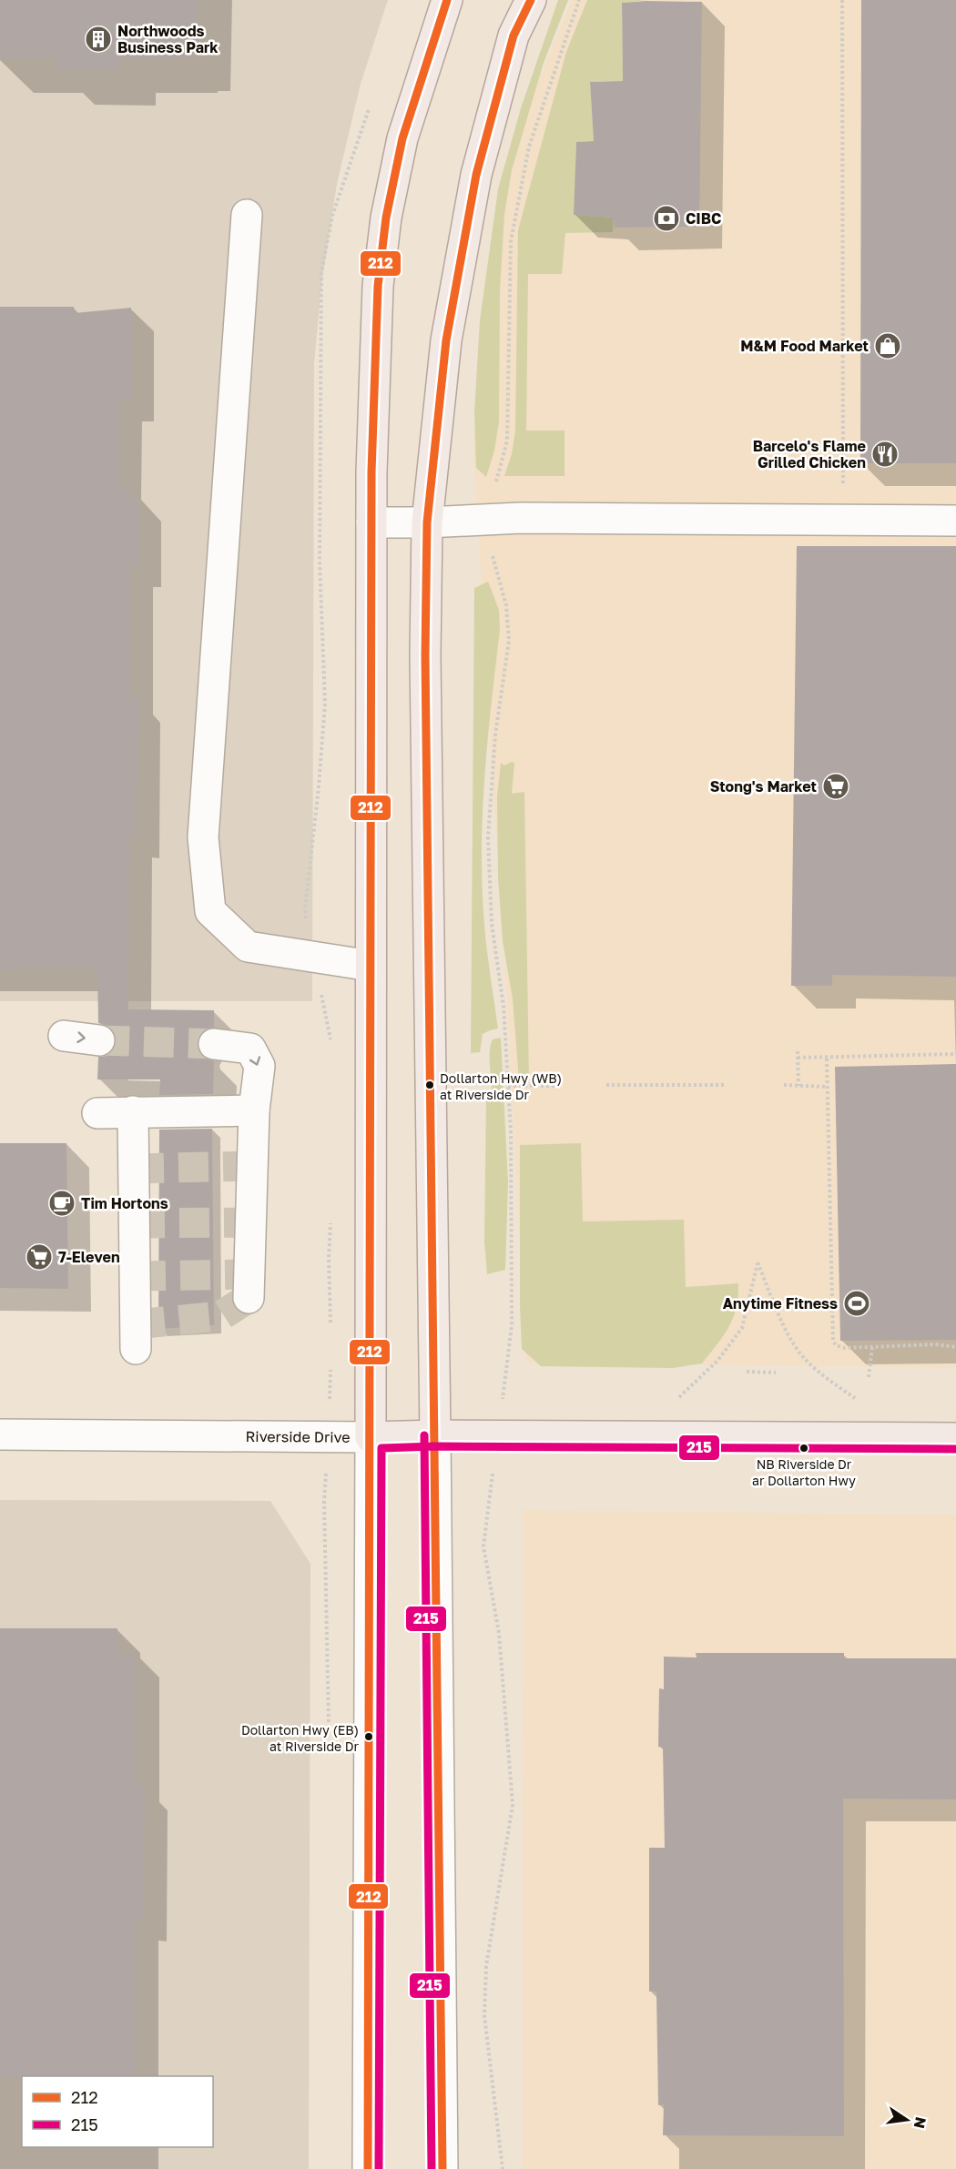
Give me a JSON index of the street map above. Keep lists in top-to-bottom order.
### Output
{
  "streets": {
    "main road": ["Riverside Drive"]
  },
  "places": {
    "building": ["Northwoods Business Park"],
    "bank": ["CIBC"],
    "shop": ["M&M Food Market"],
    "restaurant": ["Barcelo's Flame Grilled Chicken"],
    "supermarket": ["Stong's Market", "7-Eleven"],
    "other": ["Dollarton Hwy (WB) at Riverside Dr", "NB Riverside Dr ar Dollarton Hwy", "Dollarton Hwy (EB) at Riverside Dr"],
    "cafe": ["Tim Hortons"],
    "sports": ["Anytime Fitness"]
  },
  "lines": ["transit line 212", "transit line 215"],
  "legend": ["212", "215"],
  "north": "right"
}
